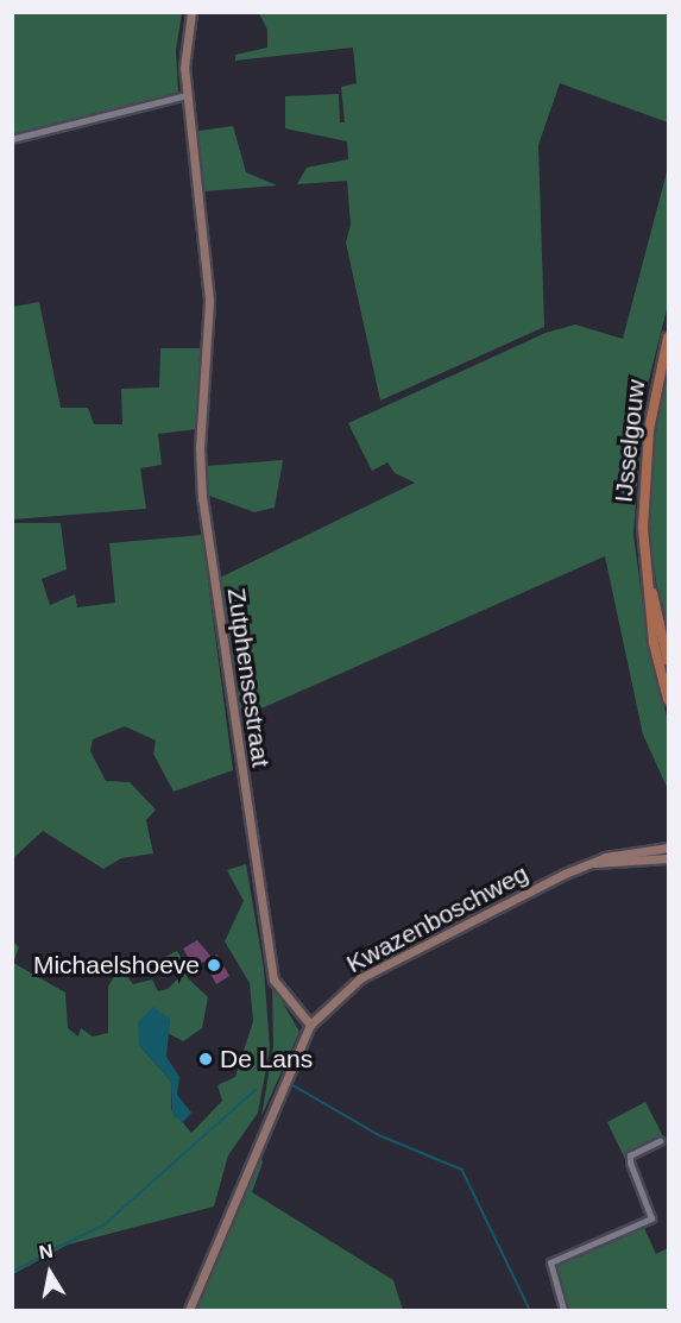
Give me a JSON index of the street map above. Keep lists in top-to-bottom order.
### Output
{
  "streets": {
    "main road": ["IJsselgouw"],
    "street": ["Zutphensestraat", "Kwazenboschweg"]
  },
  "crossings": [
    ["Zutphensestraat", "Kwazenboschweg"]
  ],
  "places": ["Michaelshoeve", "De Lans"],
  "north": "top"
}
